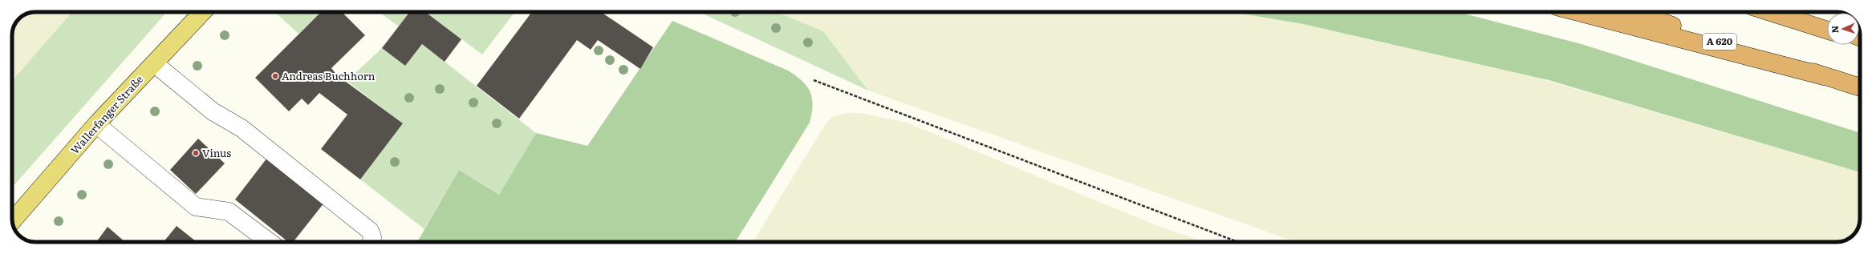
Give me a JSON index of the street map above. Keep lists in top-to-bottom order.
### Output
{
  "streets": {
    "highway": ["A 620"],
    "main road": ["Wallerfanger Straße"]
  },
  "places": ["Andreas Buchhorn", "Vinus"],
  "north": "left"
}
